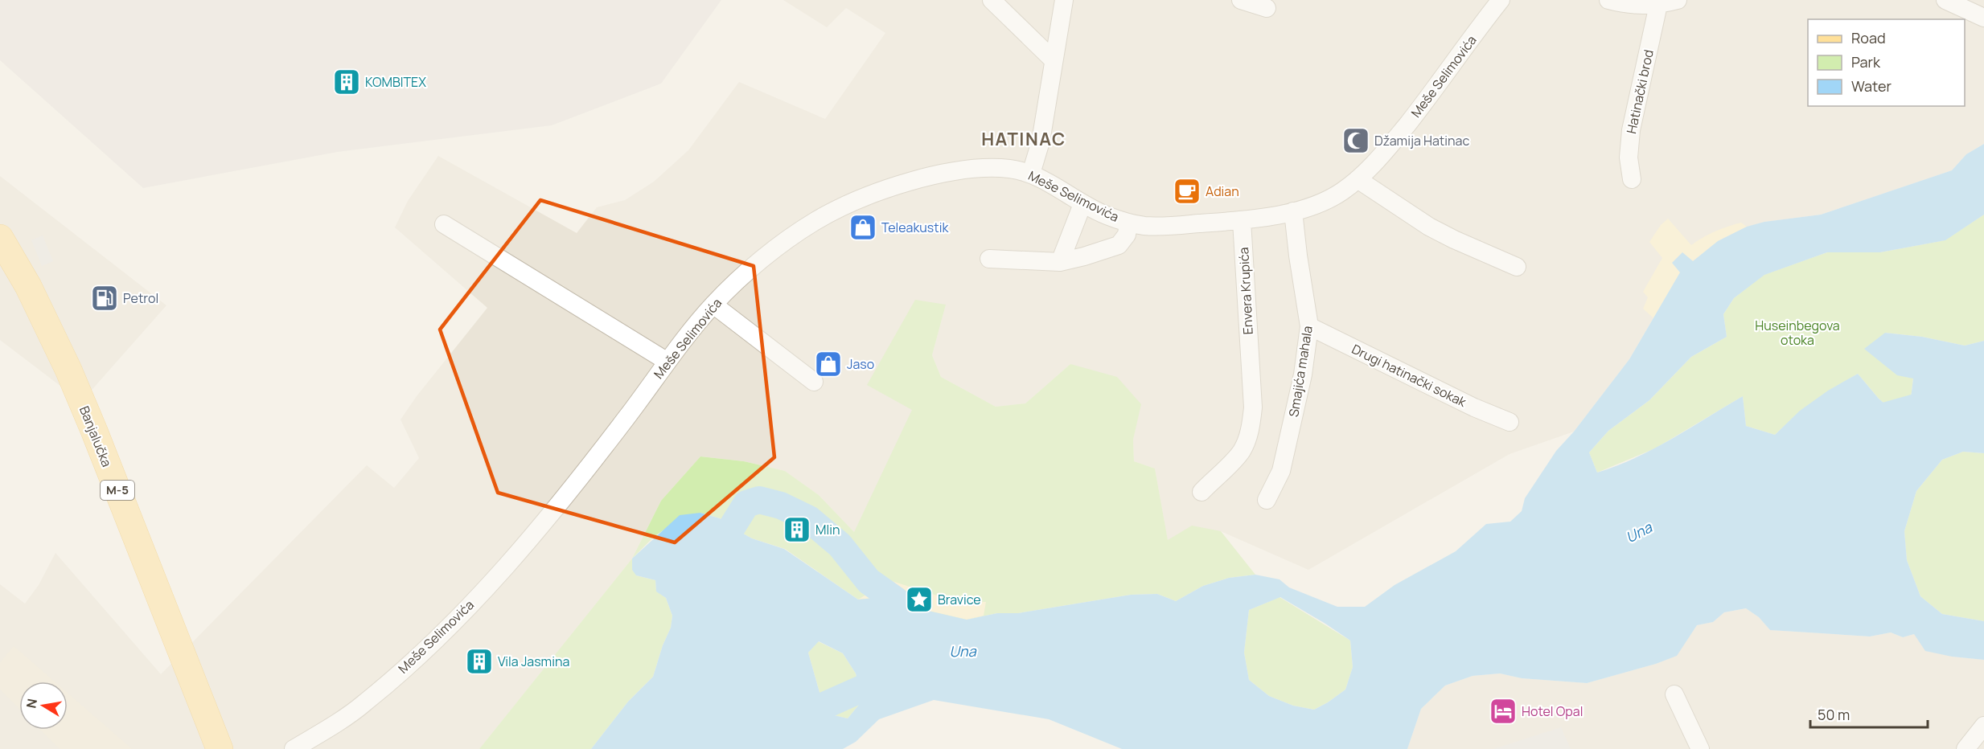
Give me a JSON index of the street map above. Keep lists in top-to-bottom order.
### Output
{
  "streets": {
    "main road": ["Banjalučka", "M-5"],
    "street": [
      "Meše Selimovića",
      "Hatinački brod",
      "Envera Krupića",
      "Smajića mahala",
      "Drugi hatinački sokak"
    ]
  },
  "crossings": [
    ["Meše Selimovića", "Envera Krupića"],
    ["Meše Selimovića", "Smajića mahala"],
    ["Smajića mahala", "Drugi hatinački sokak"]
  ],
  "districts": ["HATINAC"],
  "water": ["Una"],
  "parks": ["Huseinbegova otoka"],
  "places": {
    "building": ["KOMBITEX", "Mlin", "Vila Jasmina"],
    "mosque": ["Džamija Hatinac"],
    "cafe": ["Adian"],
    "shop": ["Teleakustik", "Jaso"],
    "fuel station": ["Petrol"],
    "place": ["Bravice"],
    "hotel": ["Hotel Opal"]
  },
  "legend": ["Road", "Park", "Water"],
  "scale_bar": "50 m",
  "north": "left"
}
